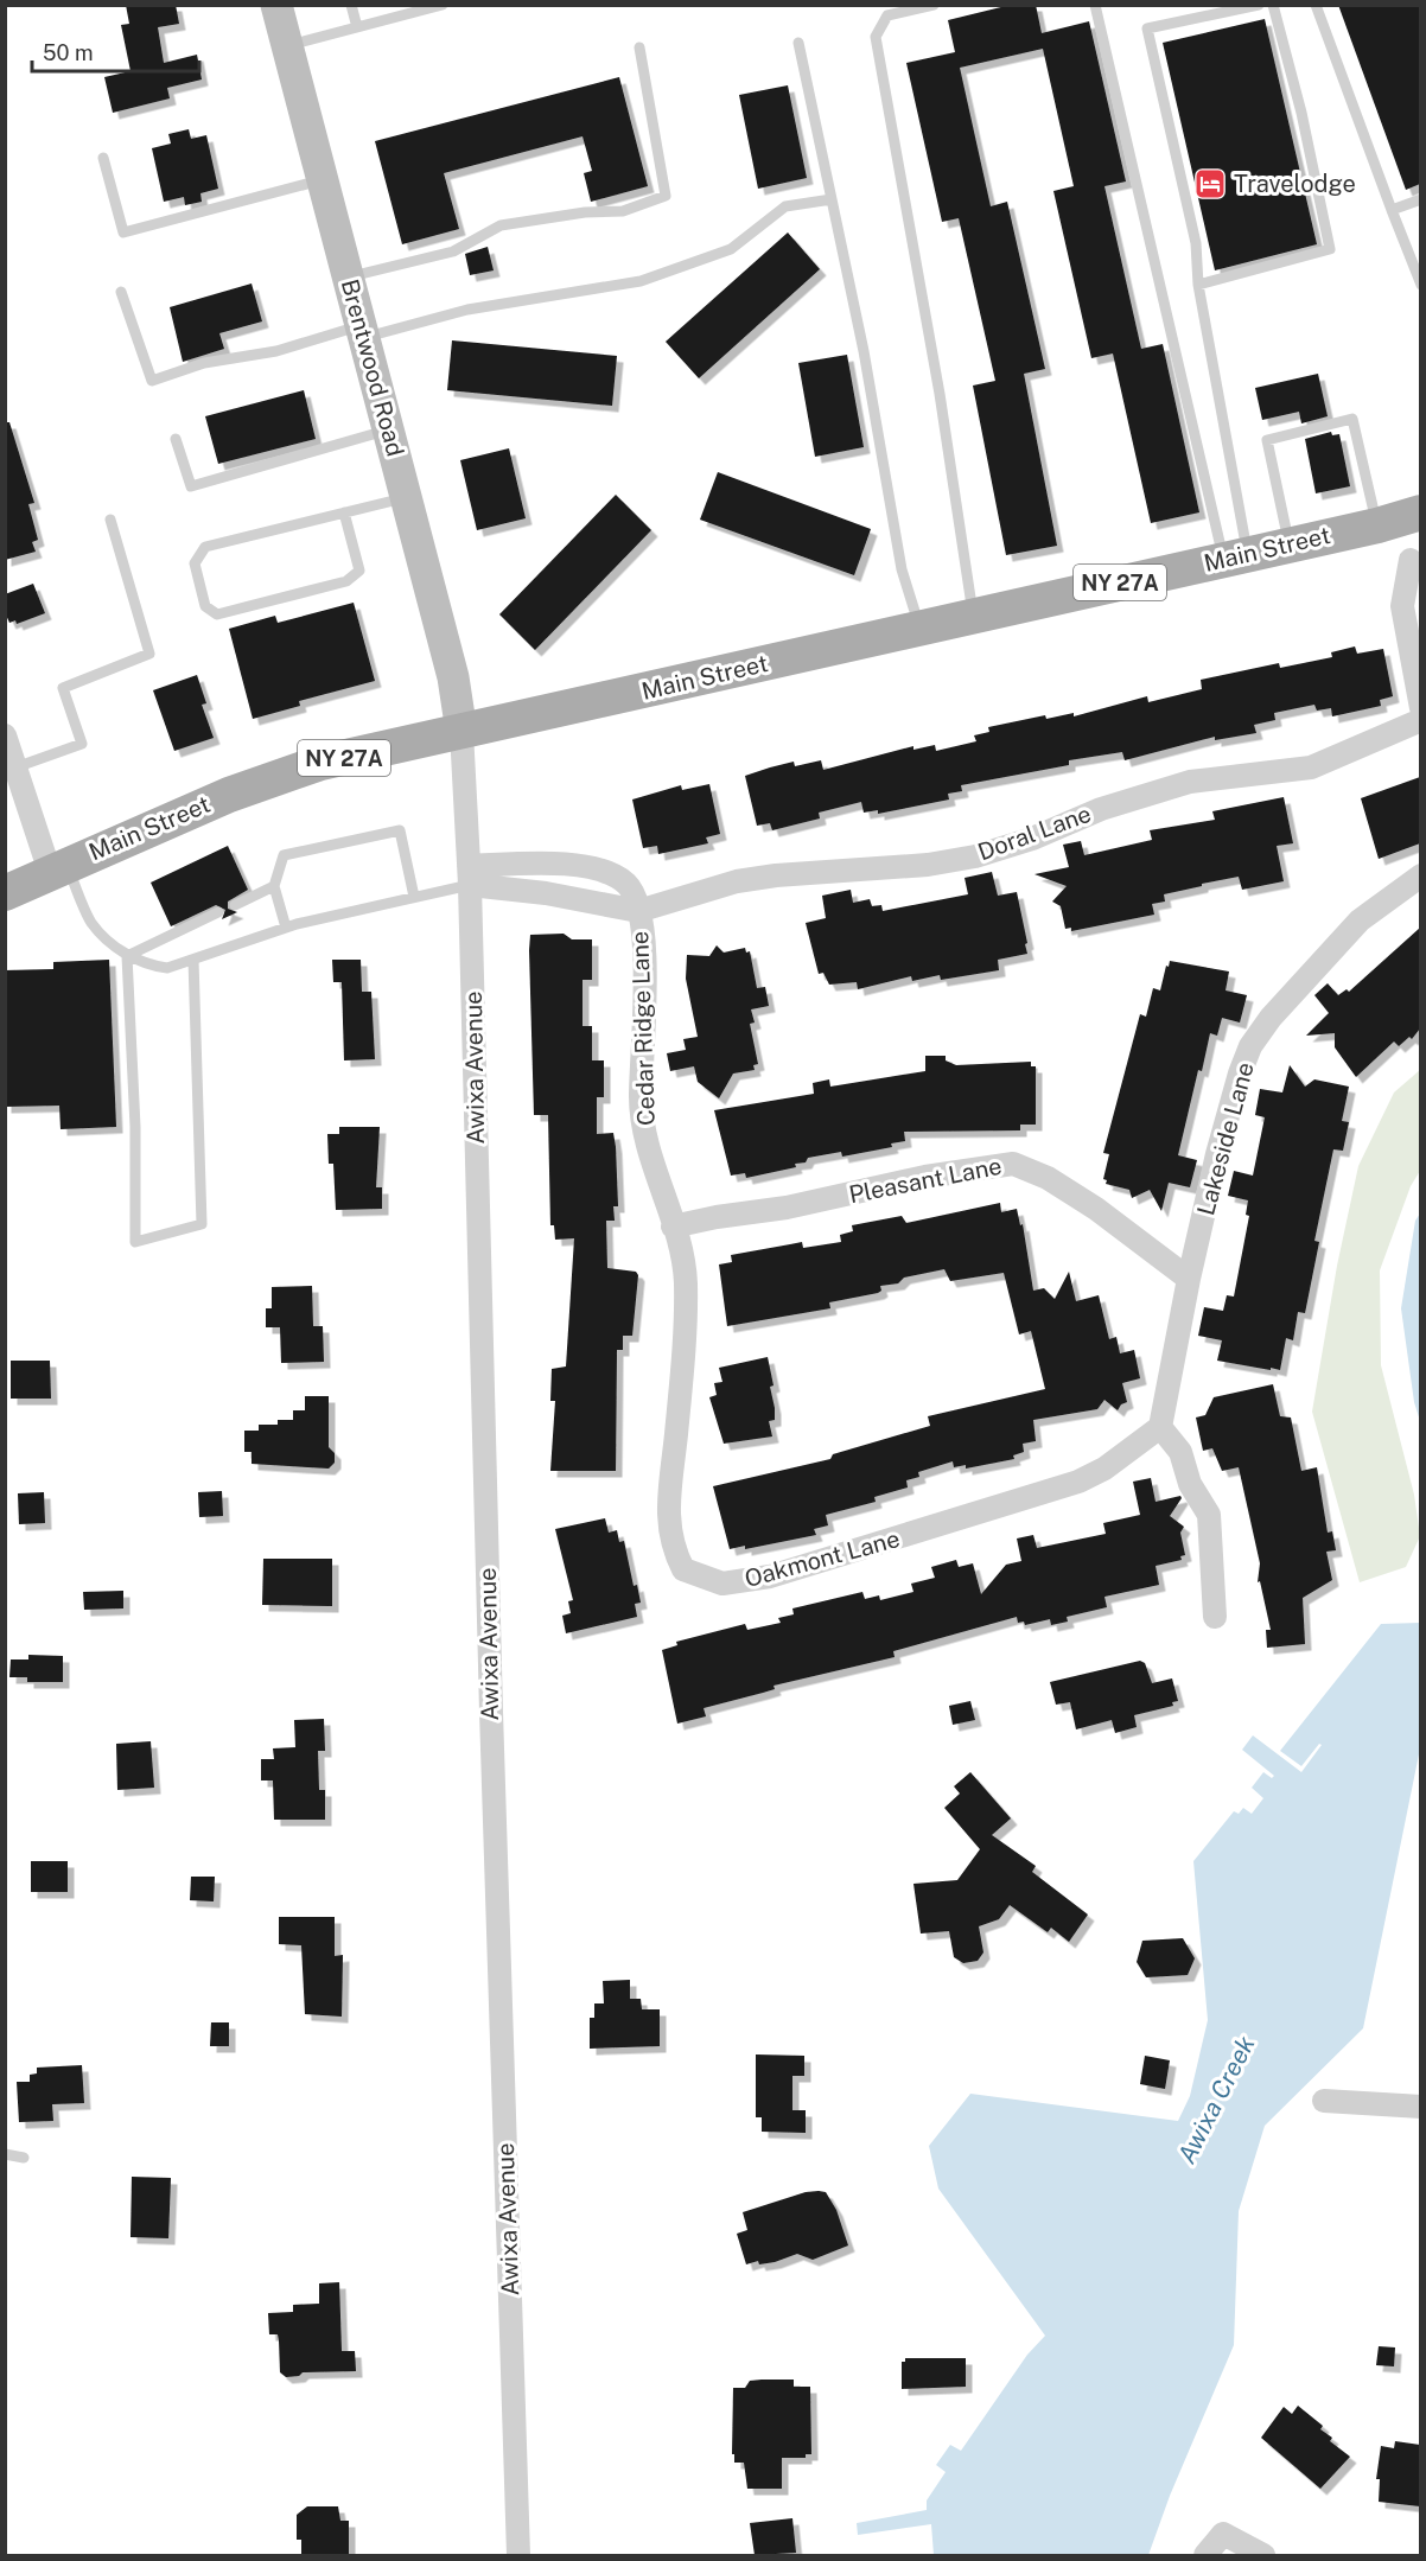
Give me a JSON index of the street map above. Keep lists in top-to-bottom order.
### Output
{
  "streets": {
    "main road": ["Main Street", "NY 27A"],
    "street": [
      "Brentwood Road",
      "Doral Lane",
      "Cedar Ridge Lane",
      "Awixa Avenue",
      "Lakeside Lane",
      "Pleasant Lane",
      "Oakmont Lane"
    ]
  },
  "crossings": [
    ["Brentwood Road", "Main Street"],
    ["Brentwood Road", "Awixa Avenue"],
    ["Main Street", "Awixa Avenue"],
    ["Doral Lane", "Cedar Ridge Lane"],
    ["Doral Lane", "Awixa Avenue"],
    ["Cedar Ridge Lane", "Pleasant Lane"],
    ["Cedar Ridge Lane", "Oakmont Lane"],
    ["Lakeside Lane", "Pleasant Lane"],
    ["Lakeside Lane", "Oakmont Lane"],
    ["Pleasant Lane", "Oakmont Lane"]
  ],
  "water": ["Awixa Creek"],
  "places": {
    "hotel": ["Travelodge"]
  },
  "scale_bar": "50 m"
}
